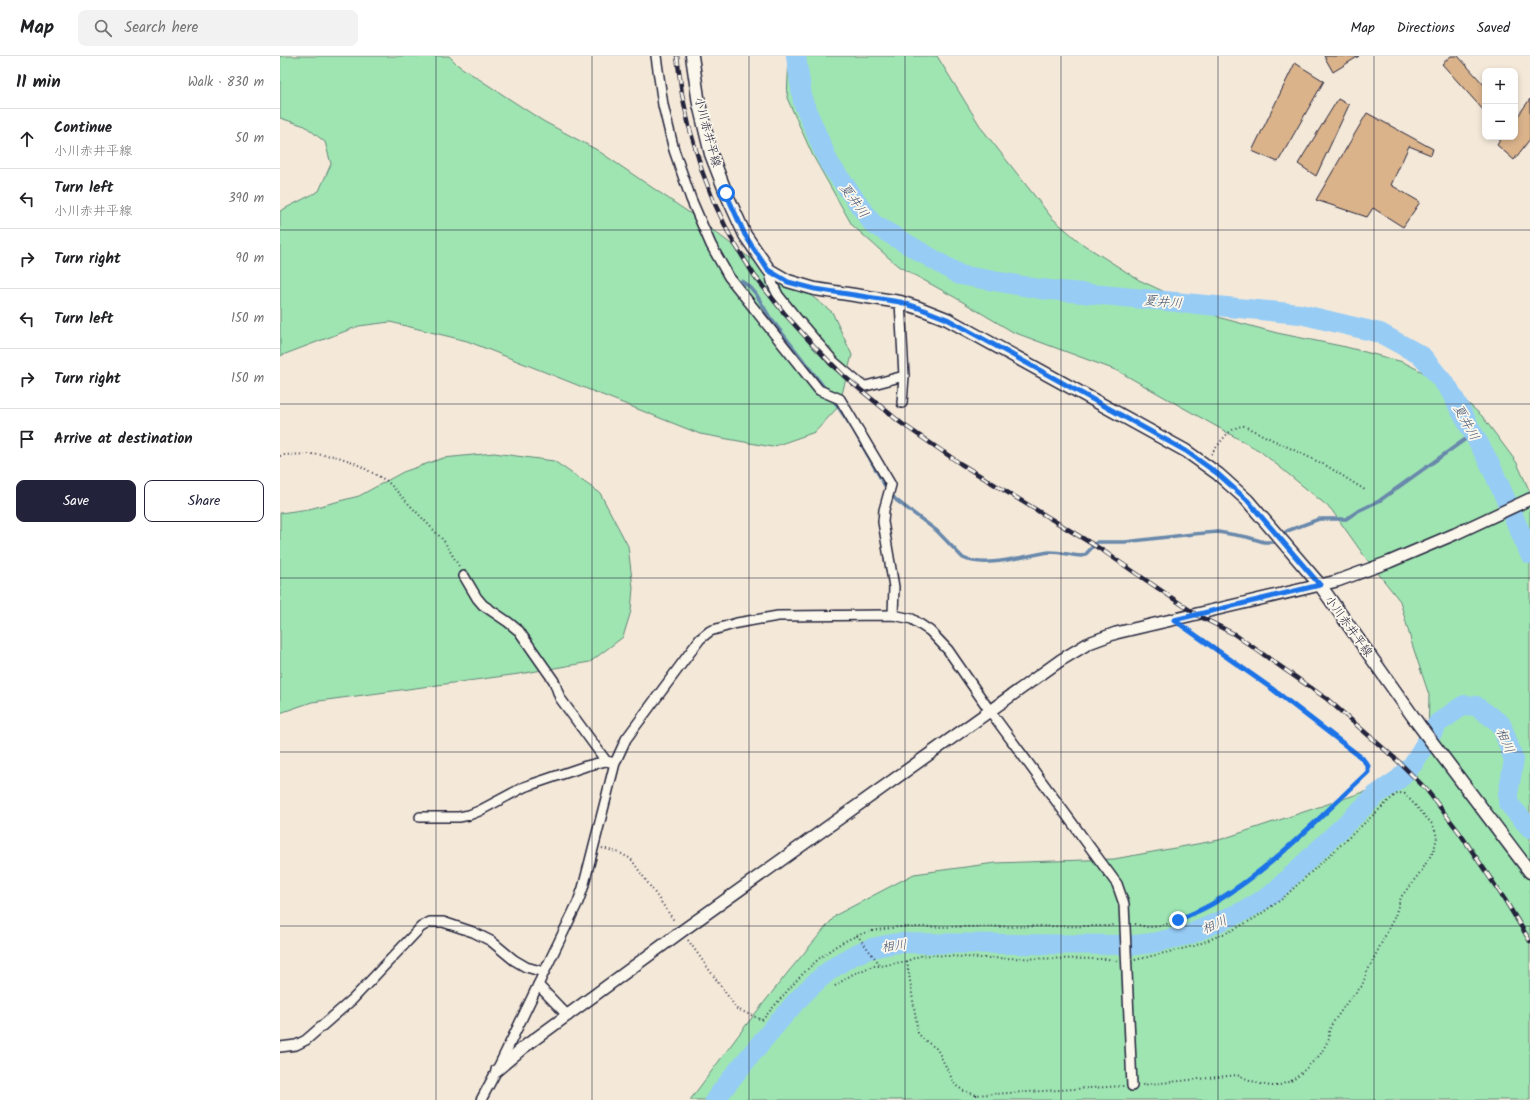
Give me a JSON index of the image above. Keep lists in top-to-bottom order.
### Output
{
  "streets": {
    "main road": ["小川赤井平線"]
  },
  "water": ["夏井川", "相川"],
  "page": {
    "header": "Map",
    "search": "Search here",
    "nav": ["Map", "Directions", "Saved"],
    "heading": ["11 min", "Walk · 830 m"],
    "map_buttons": ["+", "−"],
    "list": [
      ["Continue", "小川赤井平線", "50 m"],
      ["Turn left", "小川赤井平線", "390 m"],
      ["Turn right", "90 m"],
      ["Turn left", "150 m"],
      ["Turn right", "150 m"],
      "Arrive at destination"
    ],
    "buttons": ["Save", "Share"]
  }
}
